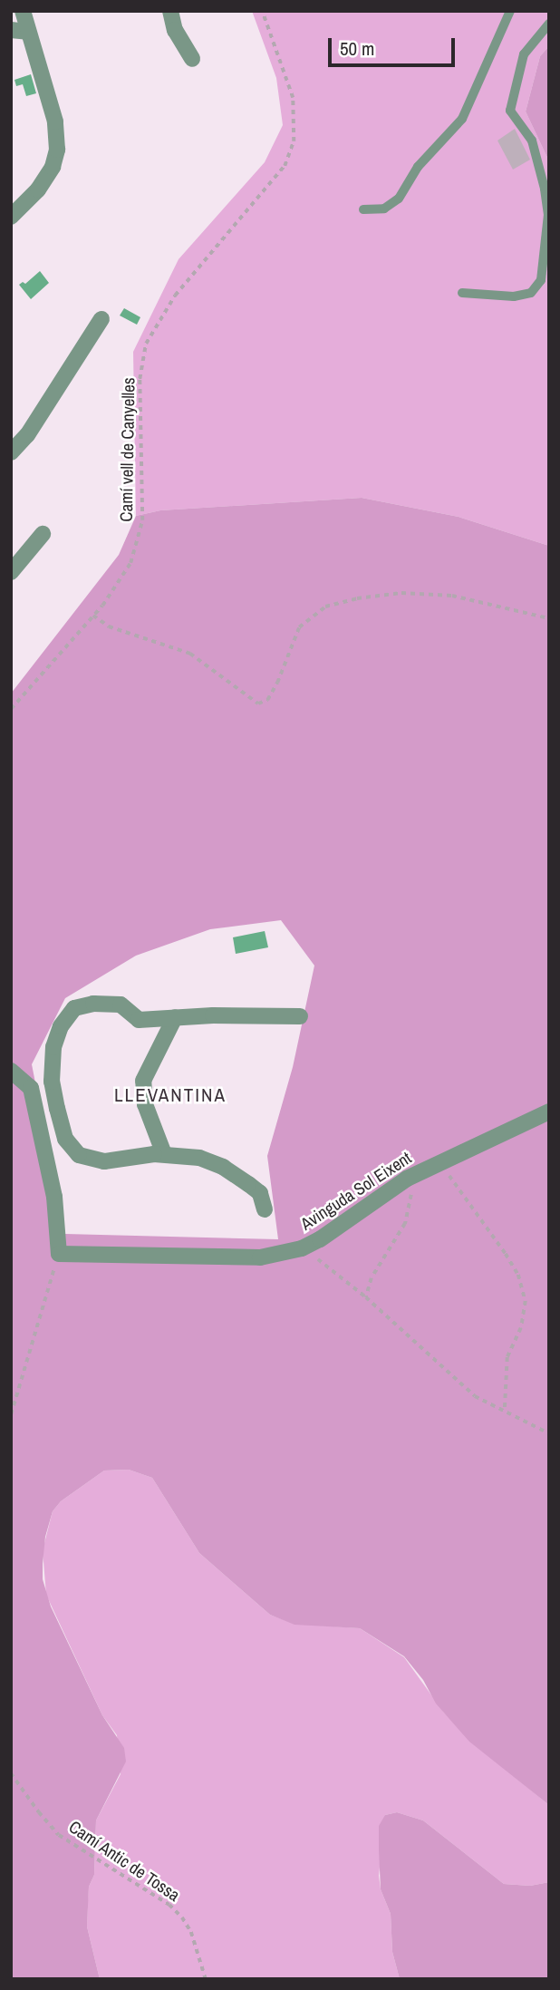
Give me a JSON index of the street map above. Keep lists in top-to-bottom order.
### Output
{
  "streets": {
    "street": ["Avinguda Sol Eixent"],
    "path": ["Camí vell de Canyelles", "Camí Antic de Tossa"]
  },
  "districts": ["LLEVANTINA"],
  "scale_bar": "50 m"
}
